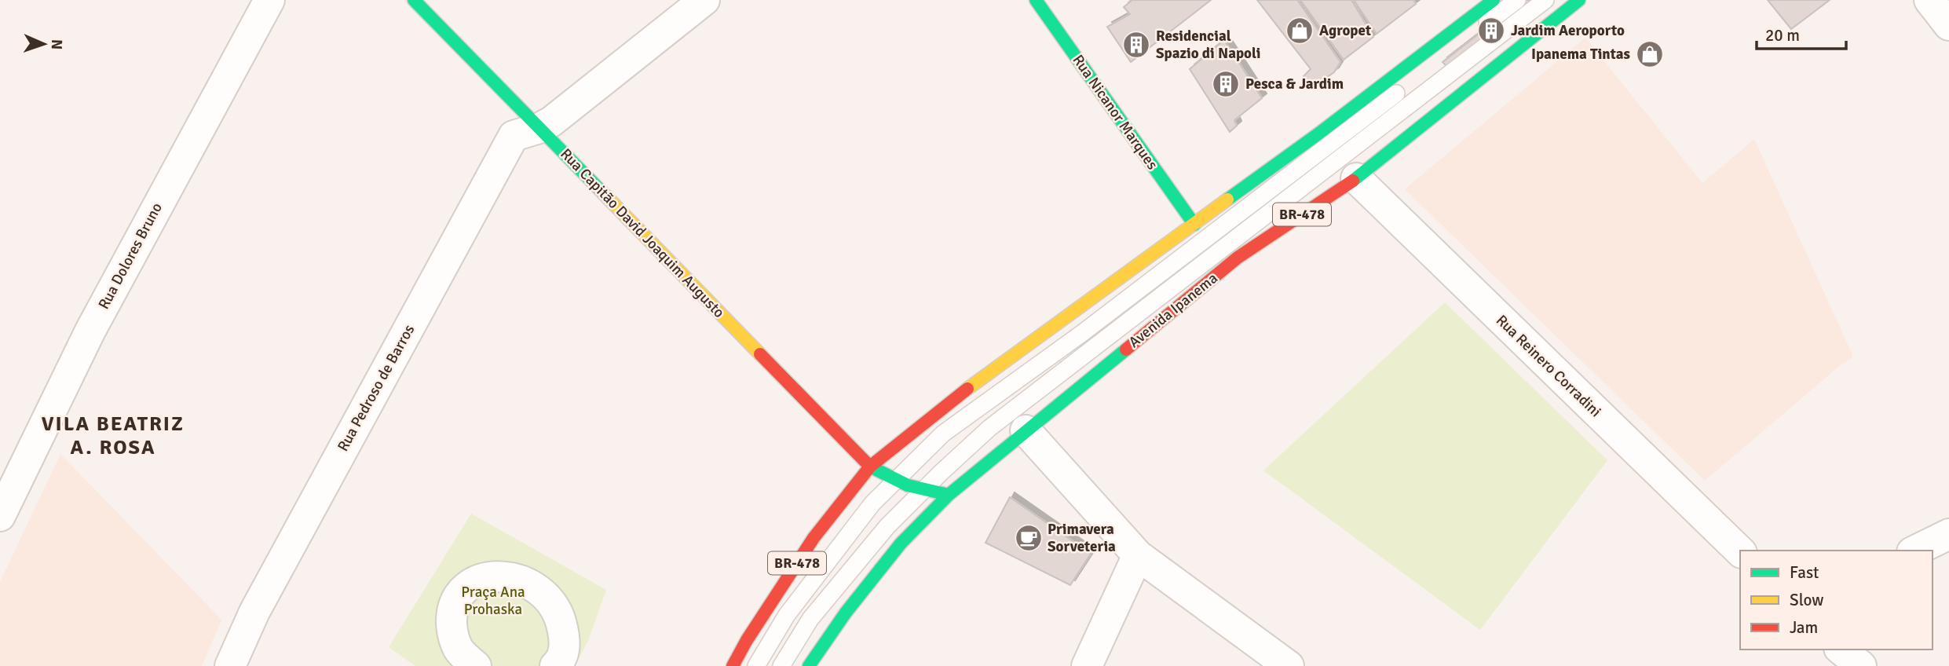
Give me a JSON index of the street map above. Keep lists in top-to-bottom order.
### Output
{
  "streets": {
    "main road": [
      "Rua Nicanor Marques",
      "BR-478",
      "Rua Capitão David Joaquim Augusto",
      "Avenida Ipanema"
    ],
    "street": ["Rua Dolores Bruno", "Rua Reinero Corradini", "Rua Pedroso de Barros"]
  },
  "crossings": [
    ["Rua Nicanor Marques", "BR-478"],
    ["BR-478", "Rua Capitão David Joaquim Augusto"],
    ["Rua Capitão David Joaquim Augusto", "Avenida Ipanema"],
    ["Rua Capitão David Joaquim Augusto", "Rua Pedroso de Barros"],
    ["Avenida Ipanema", "Rua Reinero Corradini"]
  ],
  "districts": ["VILA BEATRIZ A. ROSA"],
  "parks": ["Praça Ana Prohaska"],
  "places": {
    "shop": ["Agropet", "Ipanema Tintas"],
    "building": ["Jardim Aeroporto", "Residencial Spazio di Napoli", "Pesca & Jardim"],
    "cafe": ["Primavera Sorveteria"]
  },
  "legend": ["Fast", "Slow", "Jam"],
  "scale_bar": "20 m",
  "north": "right"
}
